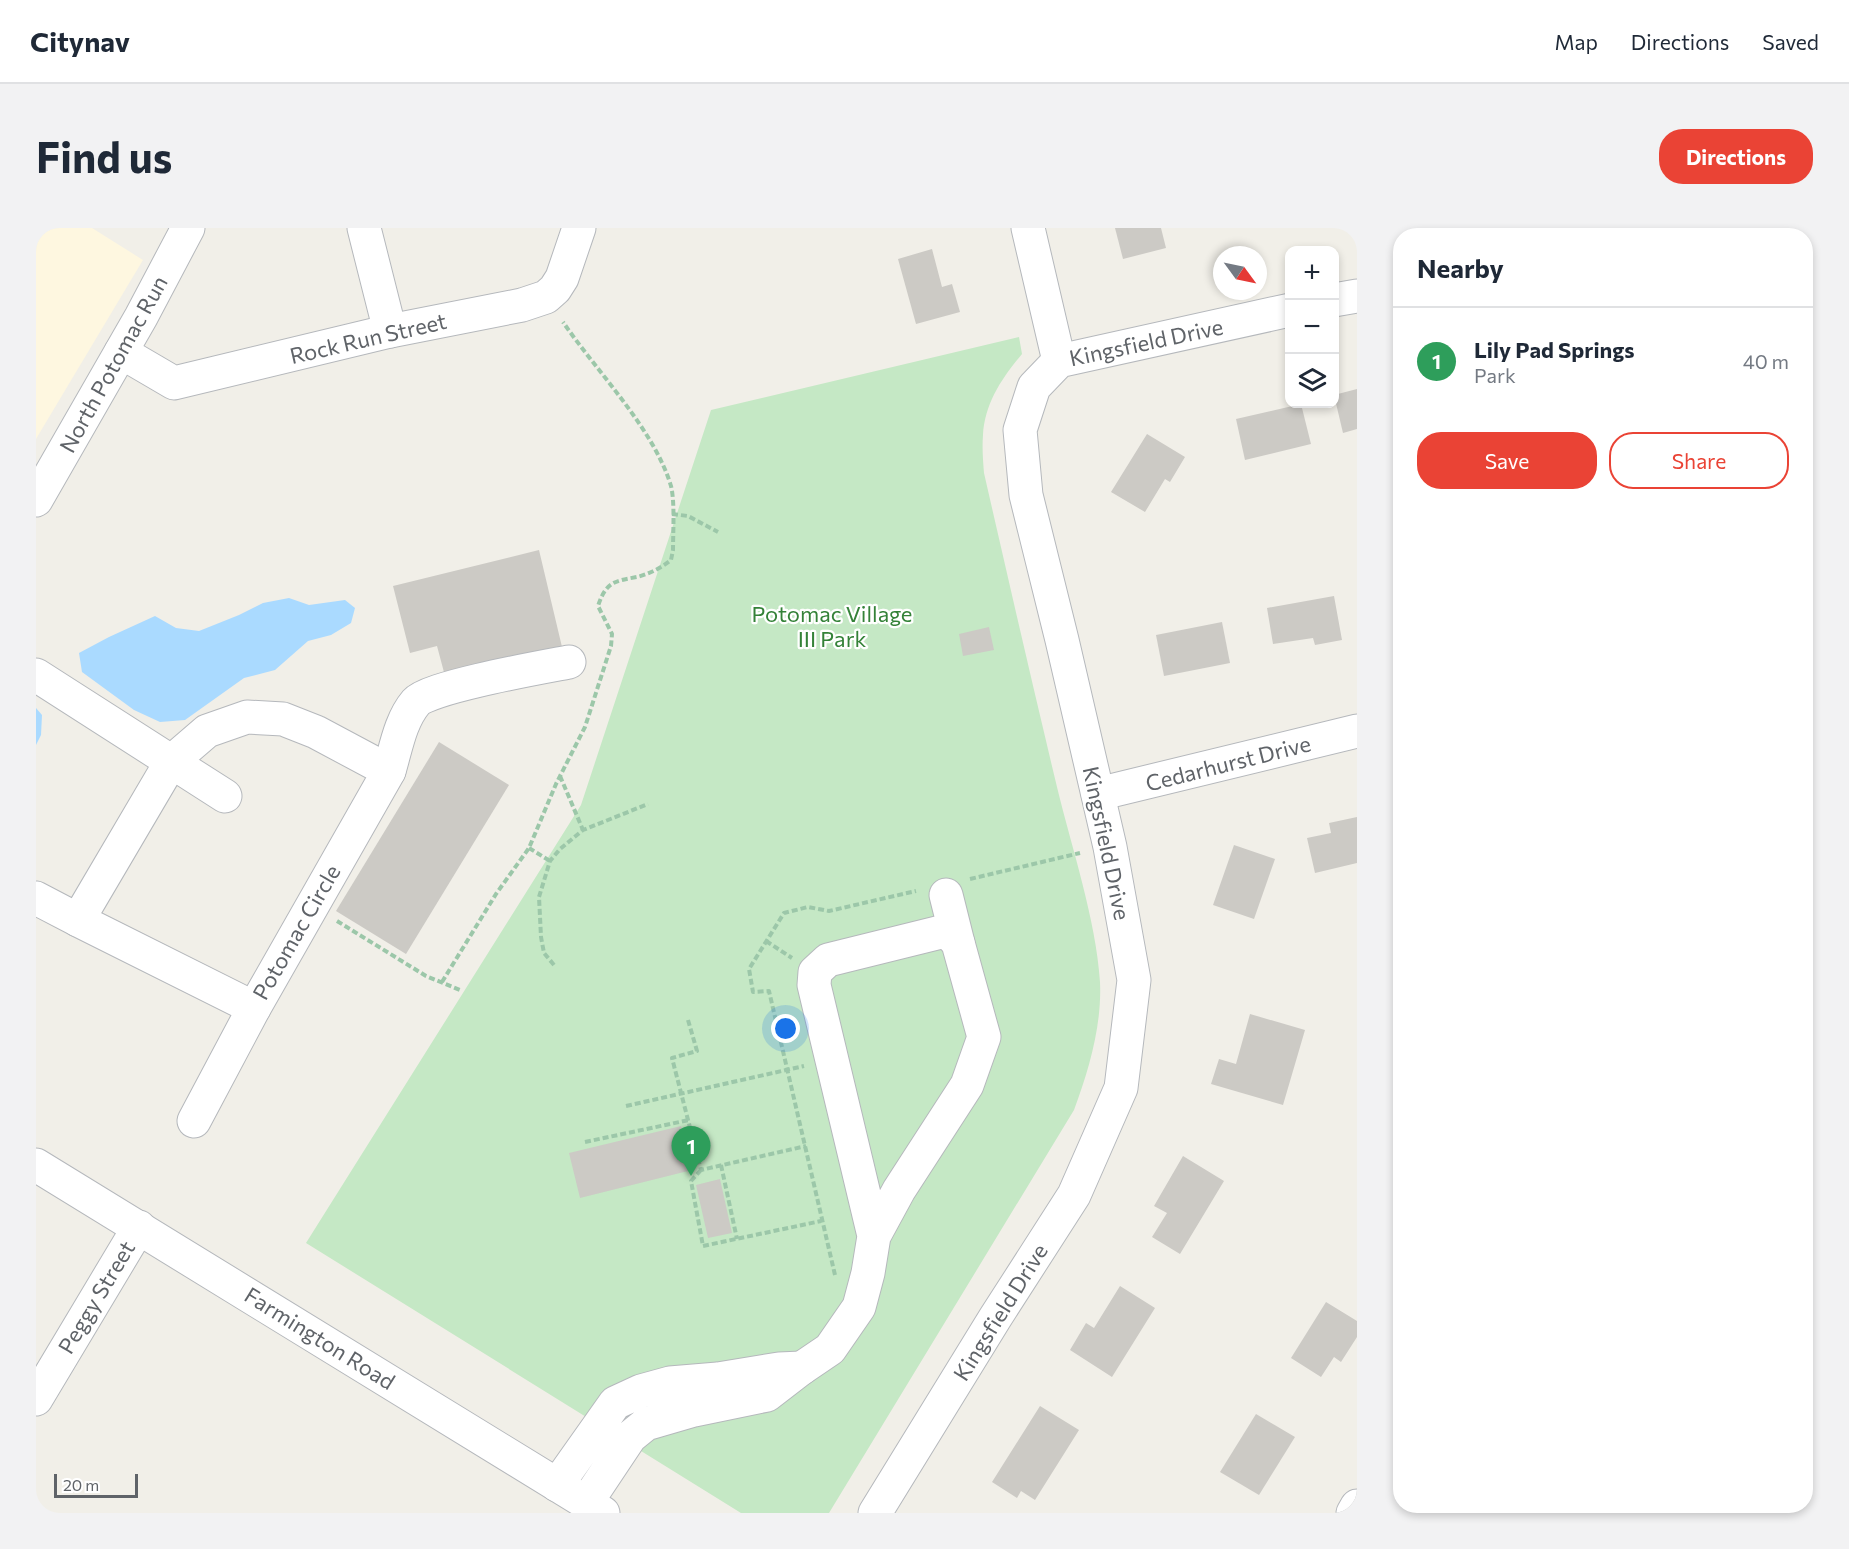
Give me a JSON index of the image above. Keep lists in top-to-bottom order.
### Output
{
  "streets": {
    "street": [
      "Rock Run Street",
      "Kingsfield Drive",
      "North Potomac Run",
      "Cedarhurst Drive",
      "Potomac Circle",
      "Peggy Street",
      "Farmington Road"
    ]
  },
  "crossings": [
    ["Rock Run Street", "North Potomac Run"],
    ["Kingsfield Drive", "Cedarhurst Drive"],
    ["Peggy Street", "Farmington Road"]
  ],
  "parks": ["Potomac Village III Park"],
  "scale_bar": "20 m",
  "north": "bottom right",
  "page": {
    "header": "Citynav",
    "nav": ["Map", "Directions", "Saved"],
    "buttons": [
      "Directions",
      ["Save", "Share"]
    ],
    "title": "Find us",
    "heading": "Nearby",
    "map_buttons": ["+", "−"],
    "list": [
      {
        "mark": "1",
        "name": "Lily Pad Springs",
        "note": "Park",
        "value": "40 m"
      }
    ],
    "pins": "1",
    "scale": "20 m"
  }
}
